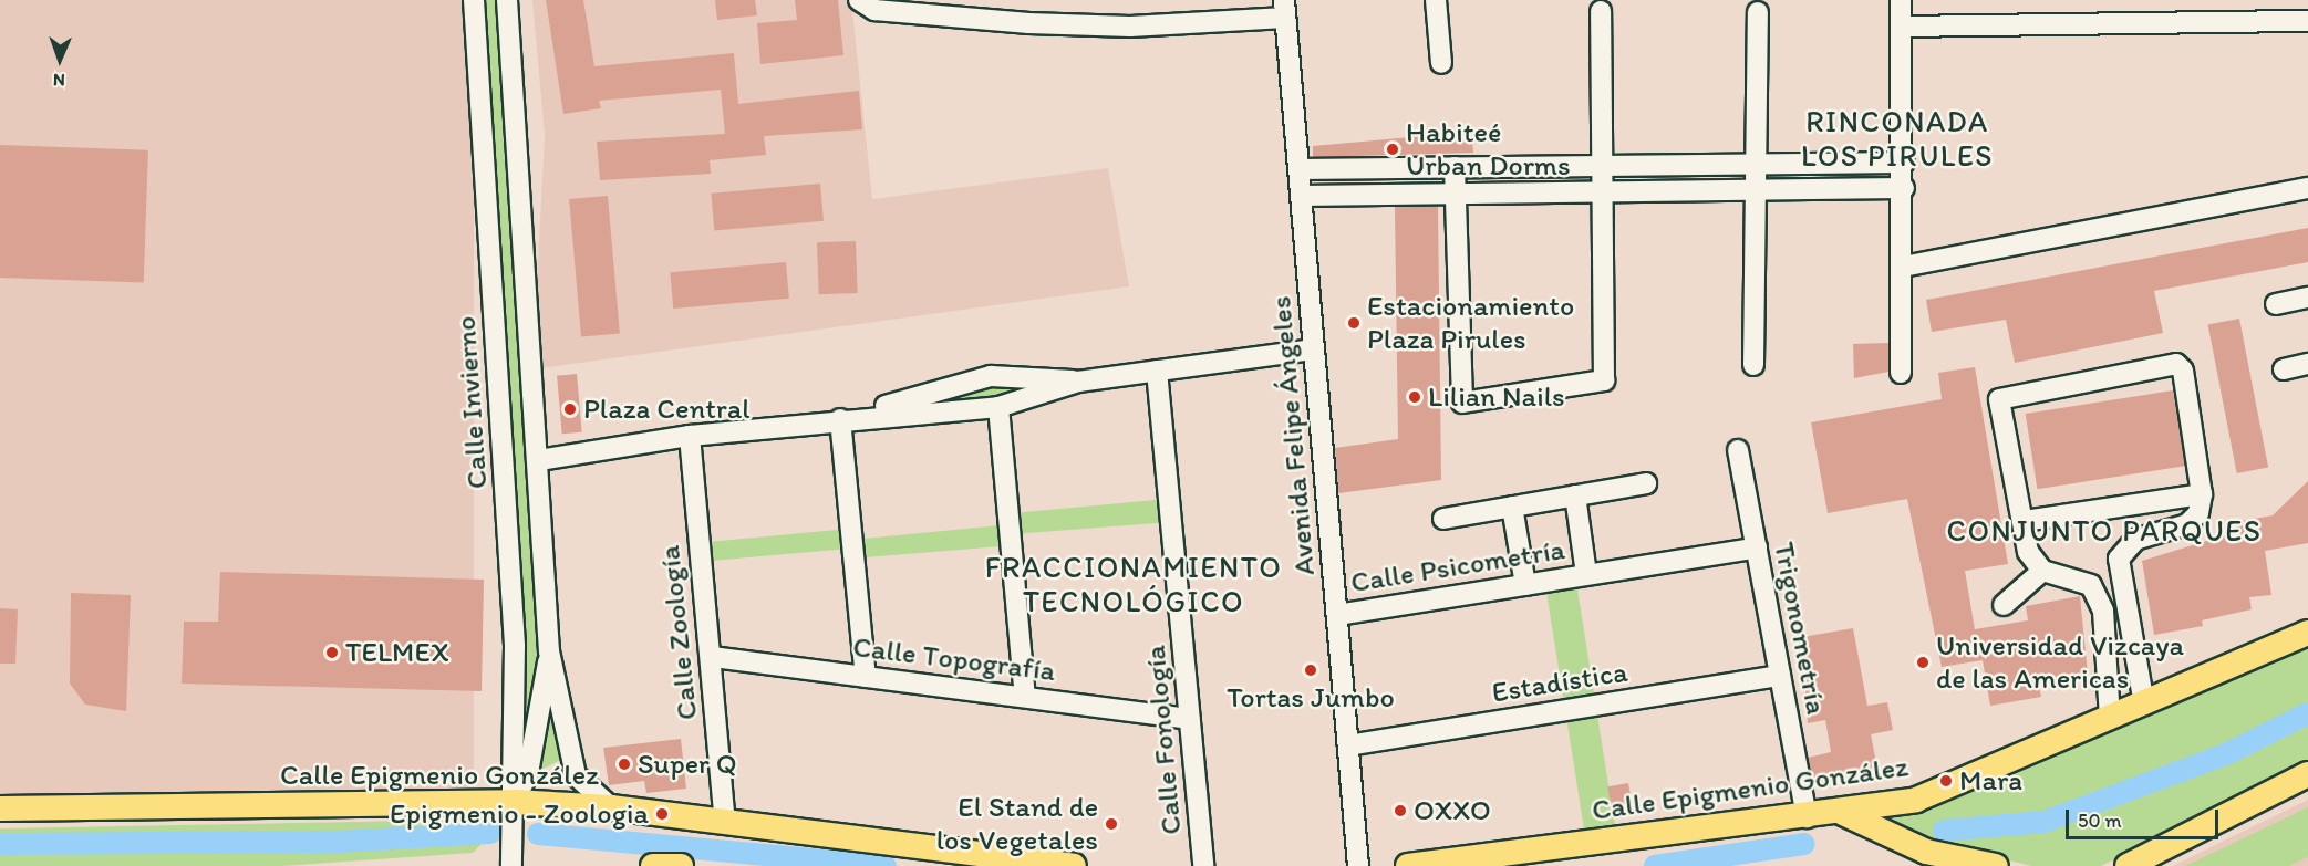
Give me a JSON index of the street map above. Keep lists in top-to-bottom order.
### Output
{
  "streets": {
    "main road": ["Calle Epigmenio González"],
    "street": [
      "Calle Invierno",
      "Avenida Felipe Ángeles",
      "Calle Psicometría",
      "Trigonometría",
      "Calle Zoología",
      "Calle Topografía",
      "Estadística",
      "Calle Fonología"
    ]
  },
  "crossings": [
    ["Calle Invierno", "Calle Epigmenio González"],
    ["Avenida Felipe Ángeles", "Calle Psicometría"],
    ["Avenida Felipe Ángeles", "Estadística"],
    ["Calle Psicometría", "Trigonometría"],
    ["Trigonometría", "Estadística"],
    ["Trigonometría", "Calle Epigmenio González"],
    ["Calle Zoología", "Calle Topografía"],
    ["Calle Zoología", "Calle Epigmenio González"],
    ["Calle Topografía", "Calle Fonología"]
  ],
  "districts": ["RINCONADA LOS PIRULES", "CONJUNTO PARQUES", "FRACCIONAMIENTO TECNOLÓGICO"],
  "places": [
    "Habiteé Urban Dorms",
    "Estacionamiento Plaza Pirules",
    "Lilian Nails",
    "Plaza Central",
    "TELMEX",
    "Universidad Vizcaya de las Americas",
    "Tortas Jumbo",
    "Super Q",
    "Mara",
    "OXXO",
    "Epigmenio - Zoologia",
    "El Stand de los Vegetales"
  ],
  "scale_bar": "50 m",
  "north": "bottom"
}
